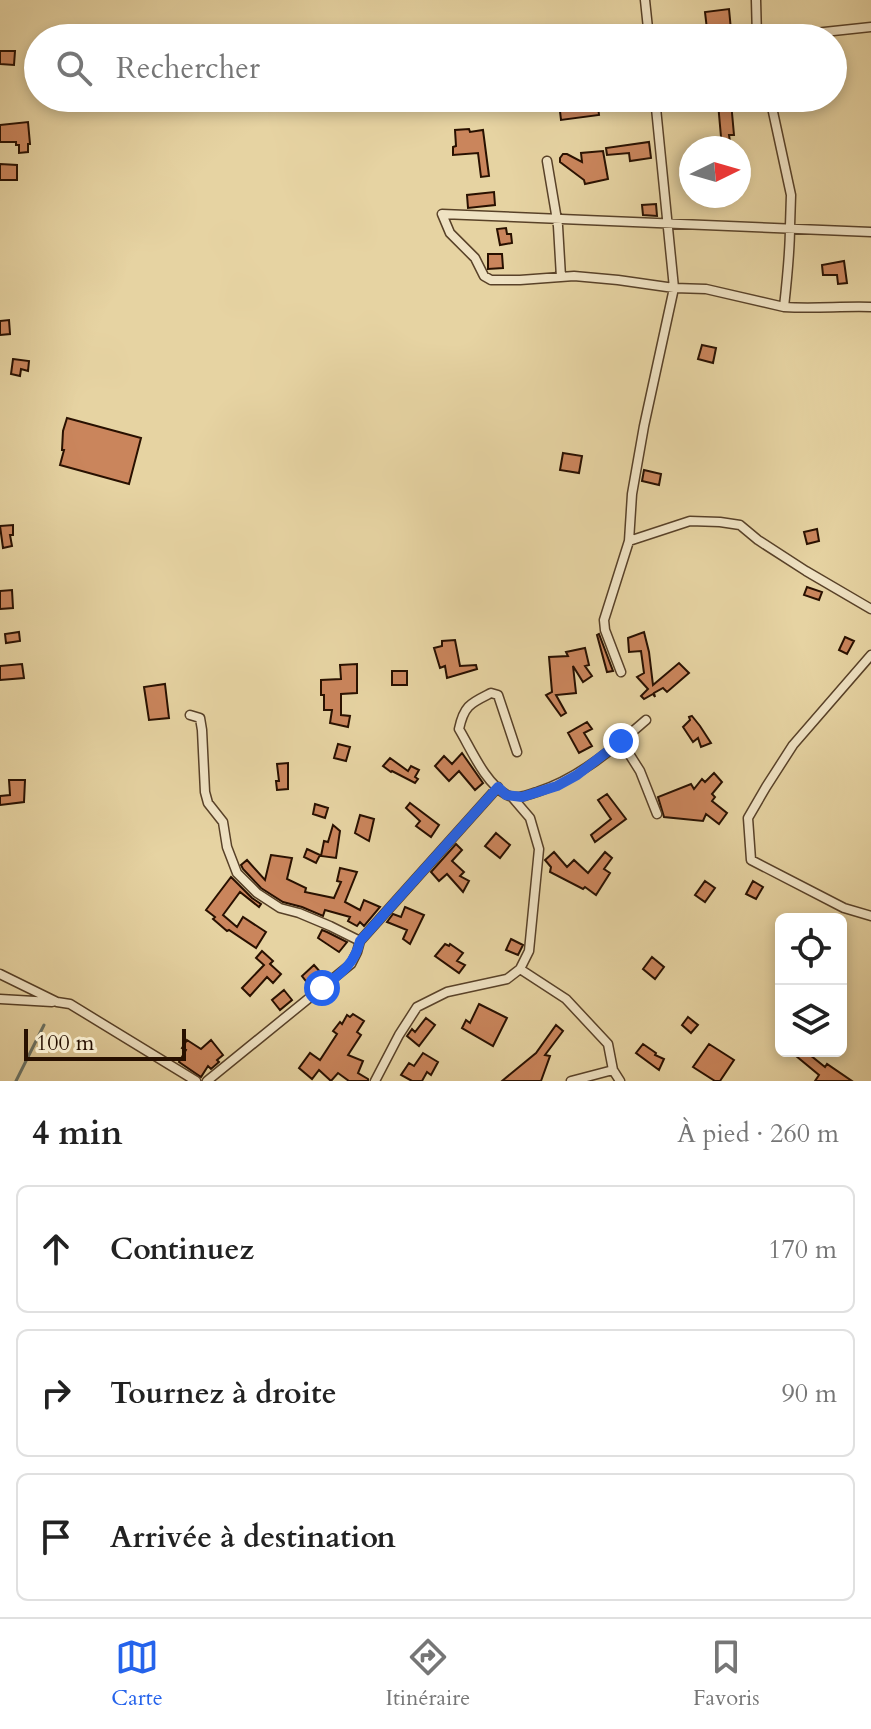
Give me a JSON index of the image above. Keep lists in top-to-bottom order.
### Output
{
  "scale_bar": "100 m",
  "north": "right",
  "page": {
    "search": "Rechercher",
    "scale": "100 m",
    "heading": ["4 min", "À pied · 260 m"],
    "list": [
      ["Continuez", "170 m"],
      ["Tournez à droite", "90 m"],
      "Arrivée à destination"
    ],
    "nav": ["Carte", "Itinéraire", "Favoris"]
  }
}
